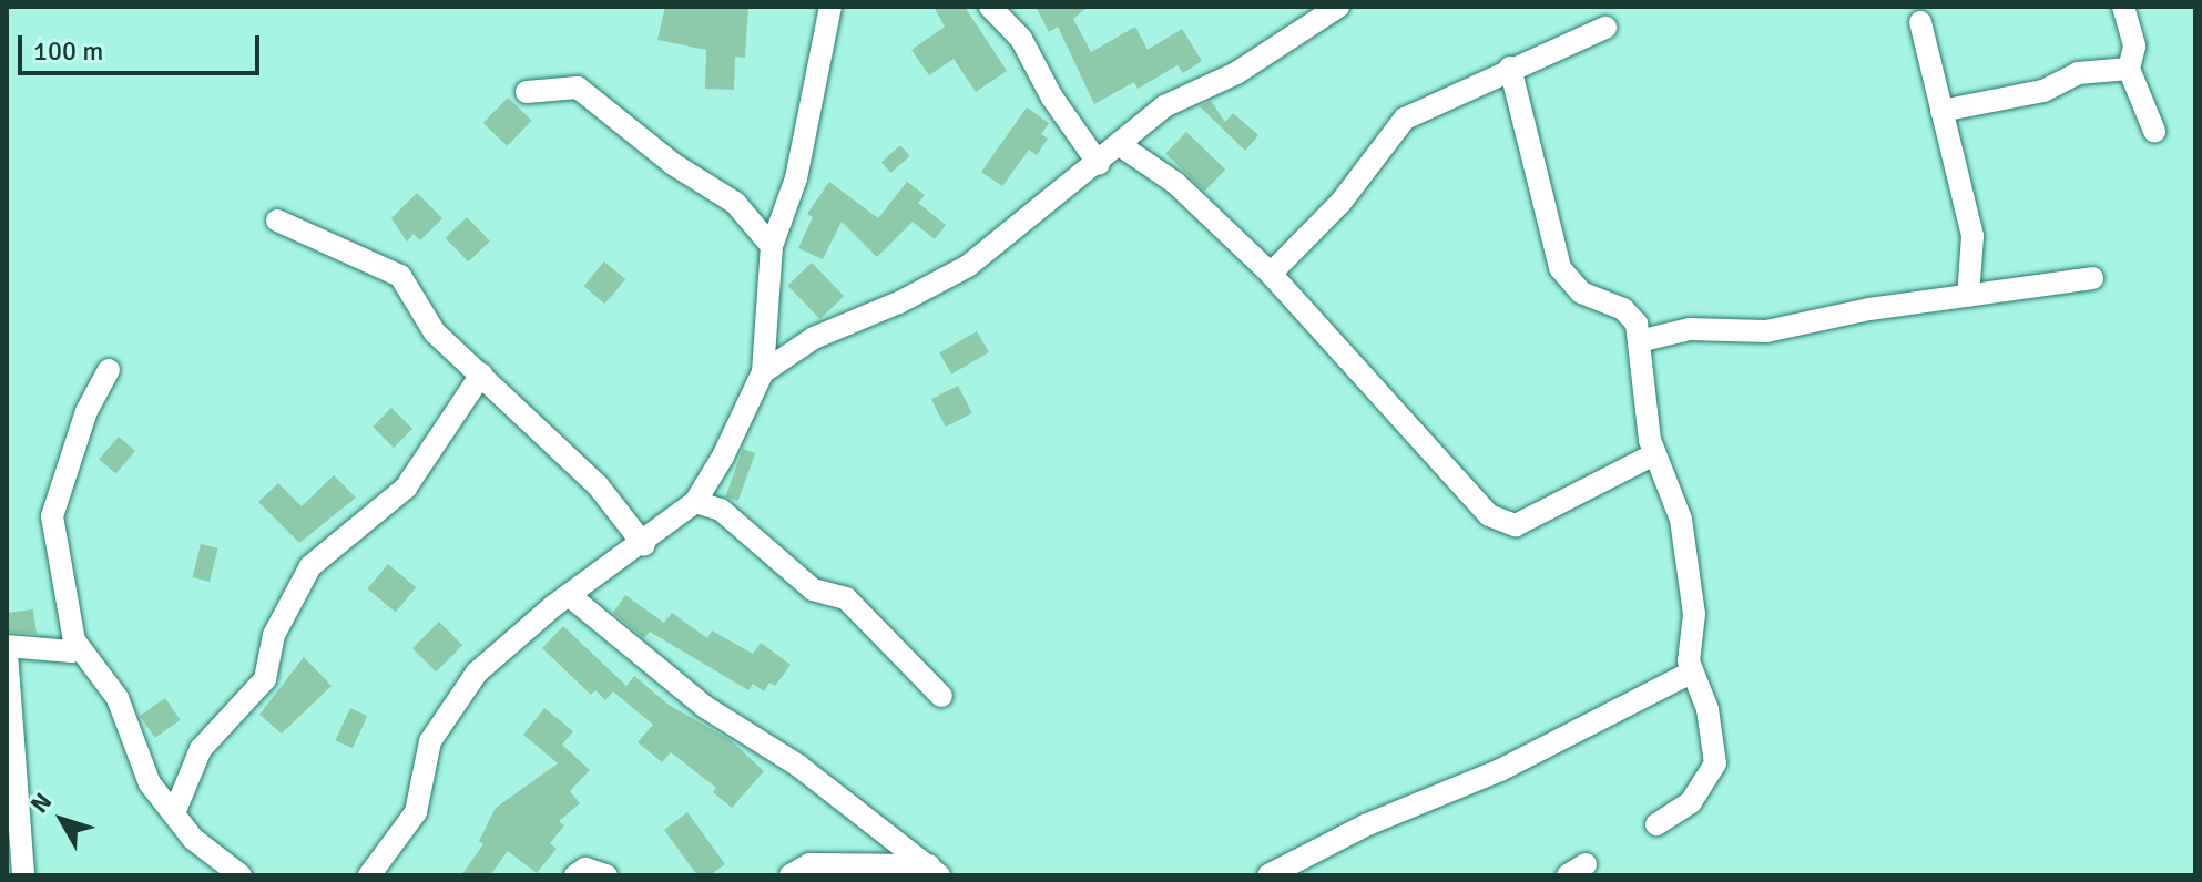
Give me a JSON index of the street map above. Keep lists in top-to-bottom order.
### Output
{
  "scale_bar": "100 m",
  "north": "top left"
}
